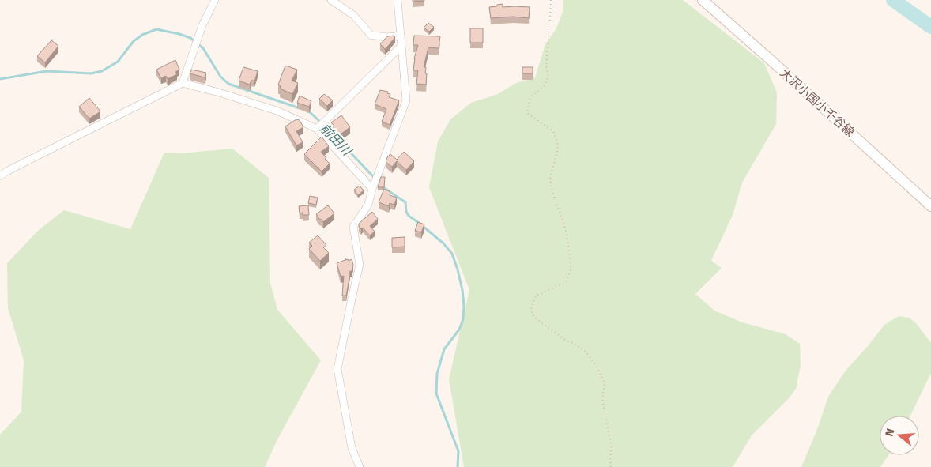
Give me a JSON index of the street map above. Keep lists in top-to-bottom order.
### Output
{
  "streets": {
    "main road": ["大沢小国小千谷線"]
  },
  "water": ["前田川"],
  "north": "left"
}
